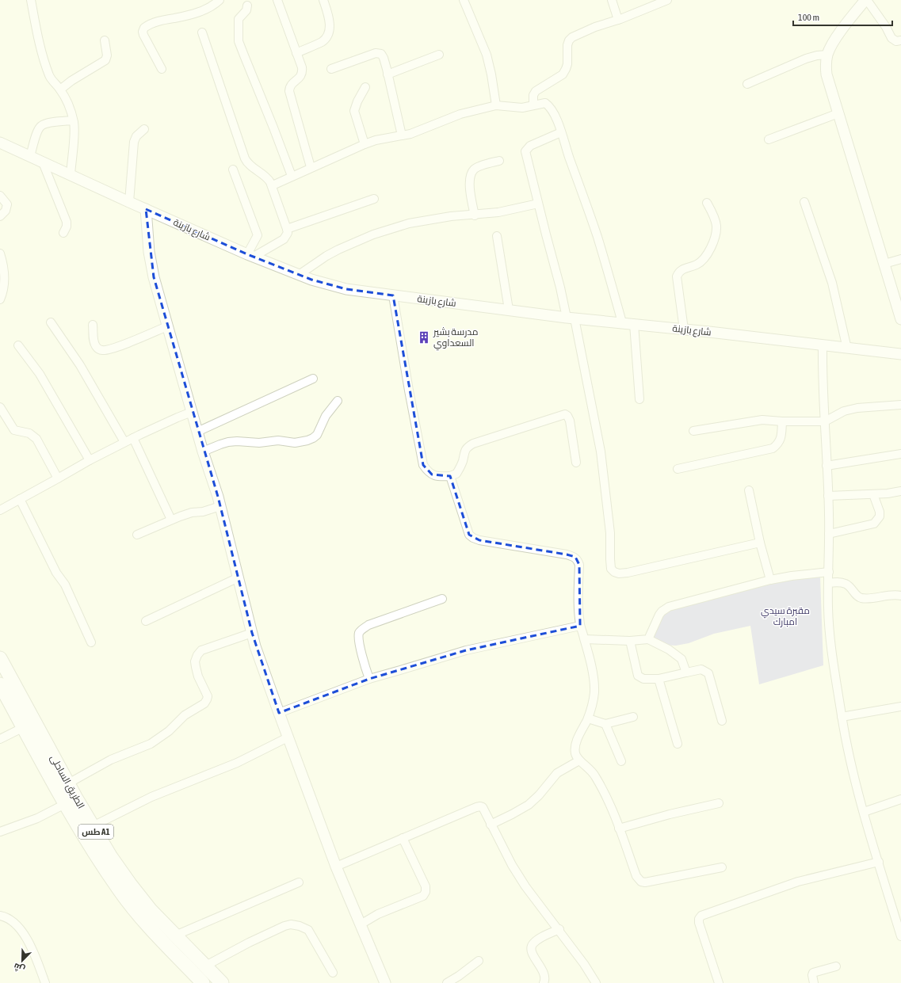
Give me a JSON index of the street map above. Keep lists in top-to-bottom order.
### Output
{
  "streets": {
    "highway": ["الطريق الساحلى", "طس A1"],
    "street": ["شارع بازينة"]
  },
  "parks": ["مقبرة سيدي امبارك"],
  "places": {
    "building": ["مدرسة بشير السعداوي"]
  },
  "scale_bar": "100 m",
  "north": "bottom left"
}
